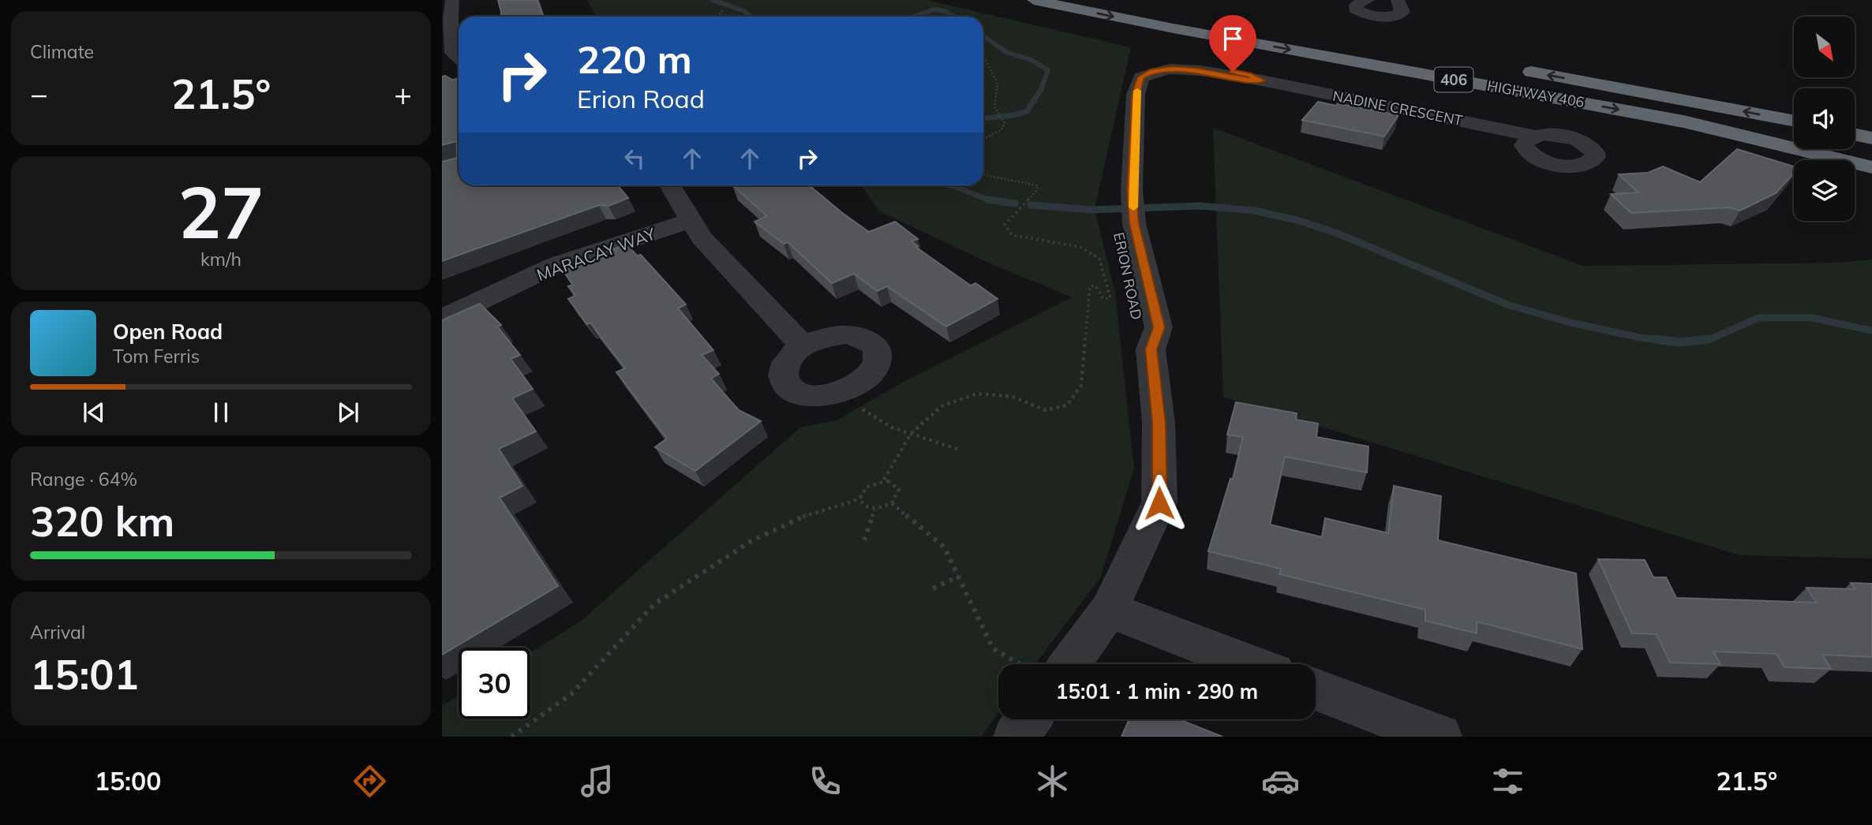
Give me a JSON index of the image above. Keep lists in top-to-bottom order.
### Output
{
  "streets": {
    "highway": ["406", "HIGHWAY 406"],
    "street": ["NADINE CRESCENT", "MARACAY WAY", "ERION ROAD"]
  },
  "crossings": [
    ["NADINE CRESCENT", "ERION ROAD"]
  ],
  "north": "bottom right",
  "page": {
    "tile": [
      "Climate",
      ["27", "km/h"],
      ["Range · 64%", "320 km"],
      ["Arrival", "15:01"]
    ],
    "turn": ["220 m", "Erion Road"],
    "heat": ["−", "21.5°", "+"],
    "song": ["Open Road", "Tom Ferris"],
    "limit": "30",
    "trip": "15:01 · 1 min · 290 m",
    "tabs": ["15:00", "21.5°"]
  }
}
